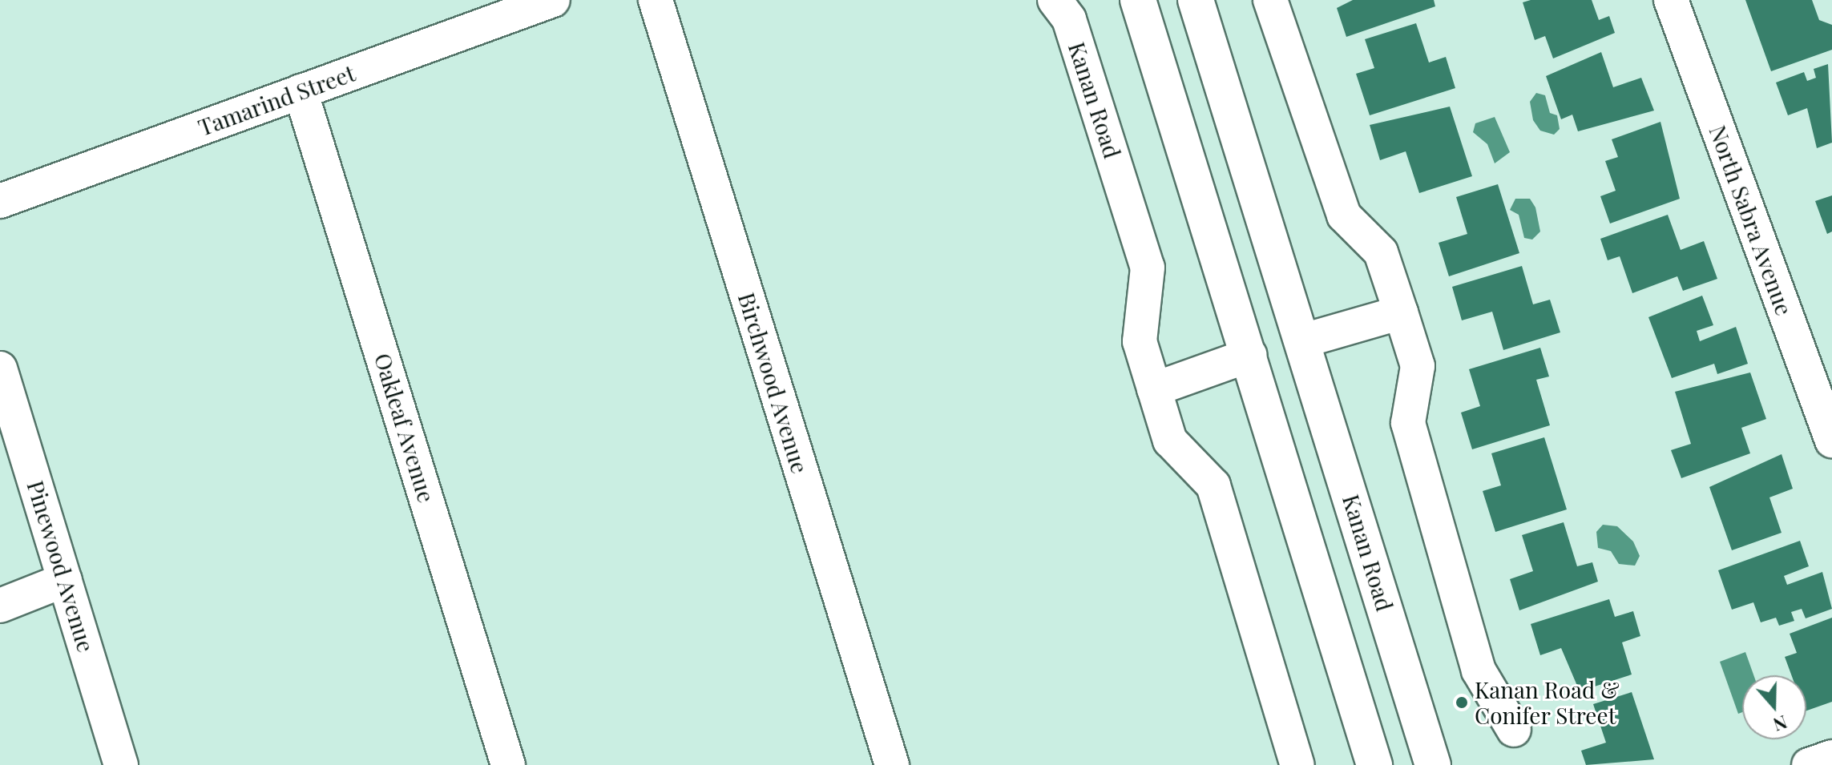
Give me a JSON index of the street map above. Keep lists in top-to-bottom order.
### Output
{
  "streets": {
    "main road": ["Kanan Road"],
    "street": [
      "Tamarind Street",
      "North Sabra Avenue",
      "Birchwood Avenue",
      "Oakleaf Avenue",
      "Pinewood Avenue"
    ]
  },
  "crossings": [
    ["Tamarind Street", "Oakleaf Avenue"]
  ],
  "places": ["Kanan Road & Conifer Street"],
  "north": "bottom"
}
